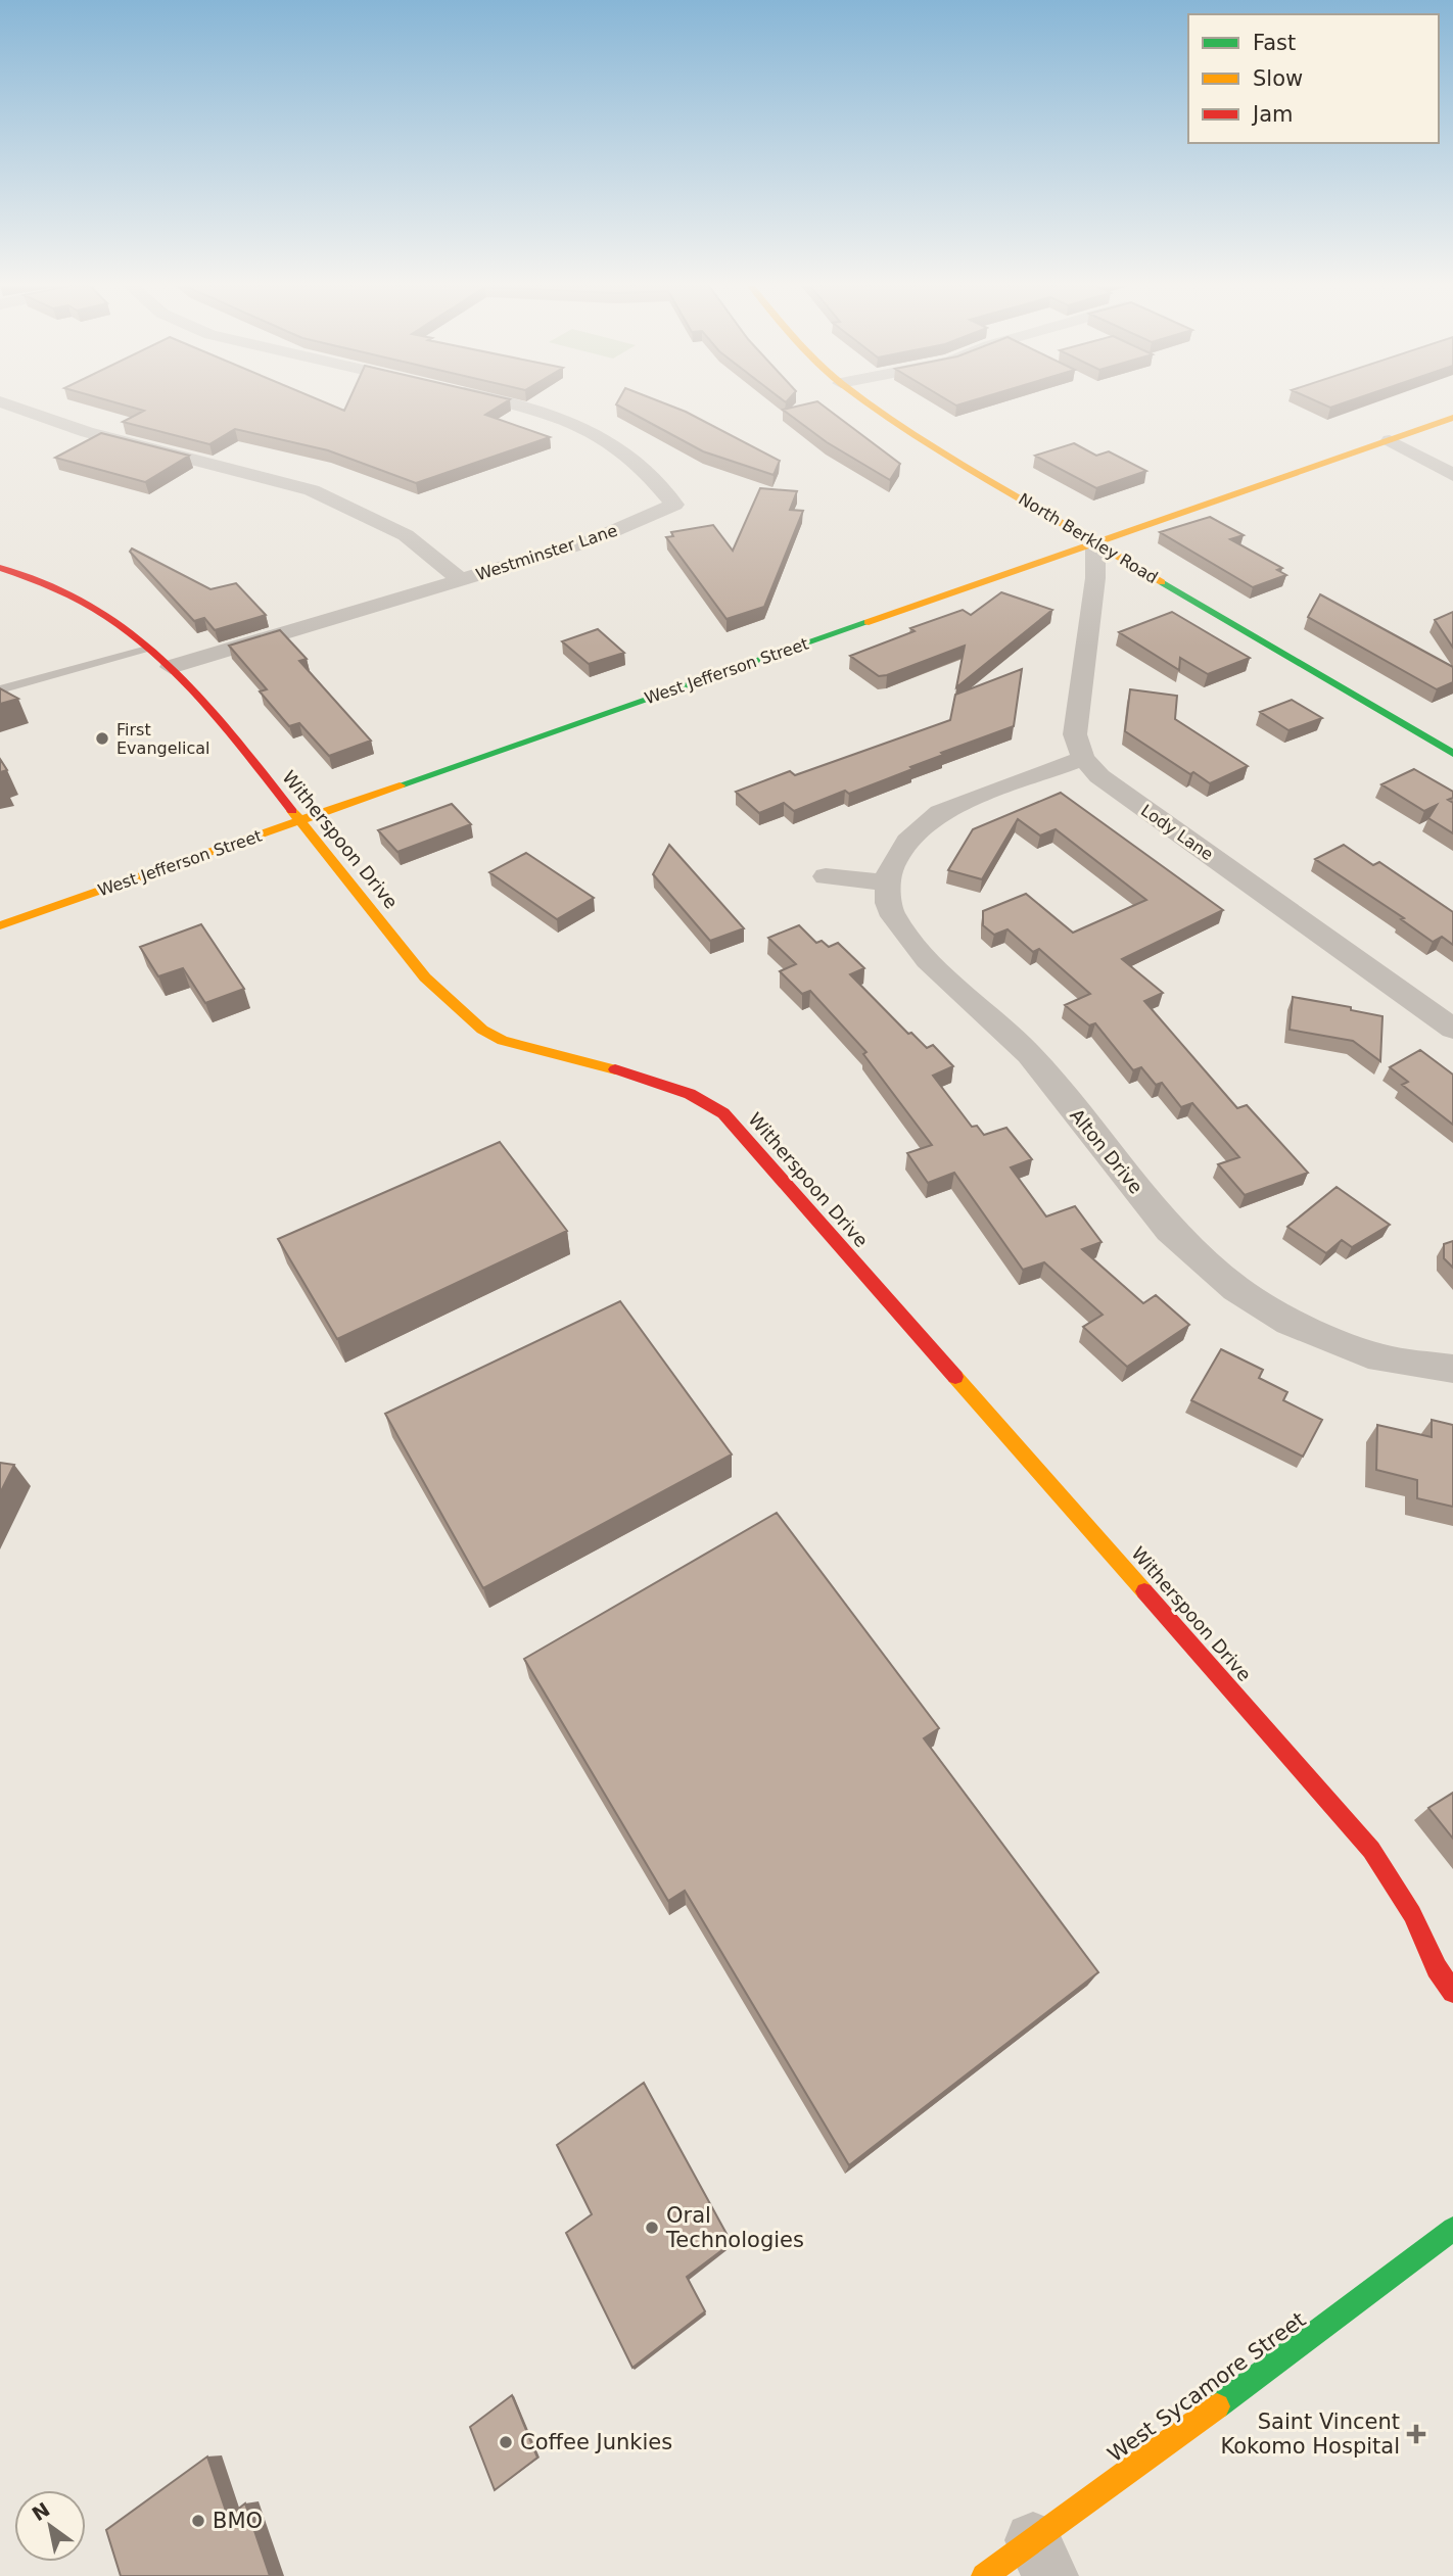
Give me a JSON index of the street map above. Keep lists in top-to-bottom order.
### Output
{
  "streets": {
    "street": [
      "North Berkley Road",
      "Westminster Lane",
      "West Jefferson Street",
      "Lody Lane",
      "Witherspoon Drive",
      "Alton Drive",
      "West Sycamore Street"
    ]
  },
  "crossings": [
    ["North Berkley Road", "West Jefferson Street"],
    ["Westminster Lane", "Witherspoon Drive"],
    ["West Jefferson Street", "Witherspoon Drive"]
  ],
  "places": {
    "other": [
      "First Evangelical",
      "Oral Technologies",
      "Coffee Junkies",
      "BMO"
    ],
    "health": ["Saint Vincent Kokomo Hospital"]
  },
  "legend": ["Fast", "Slow", "Jam"],
  "north": "top left"
}
